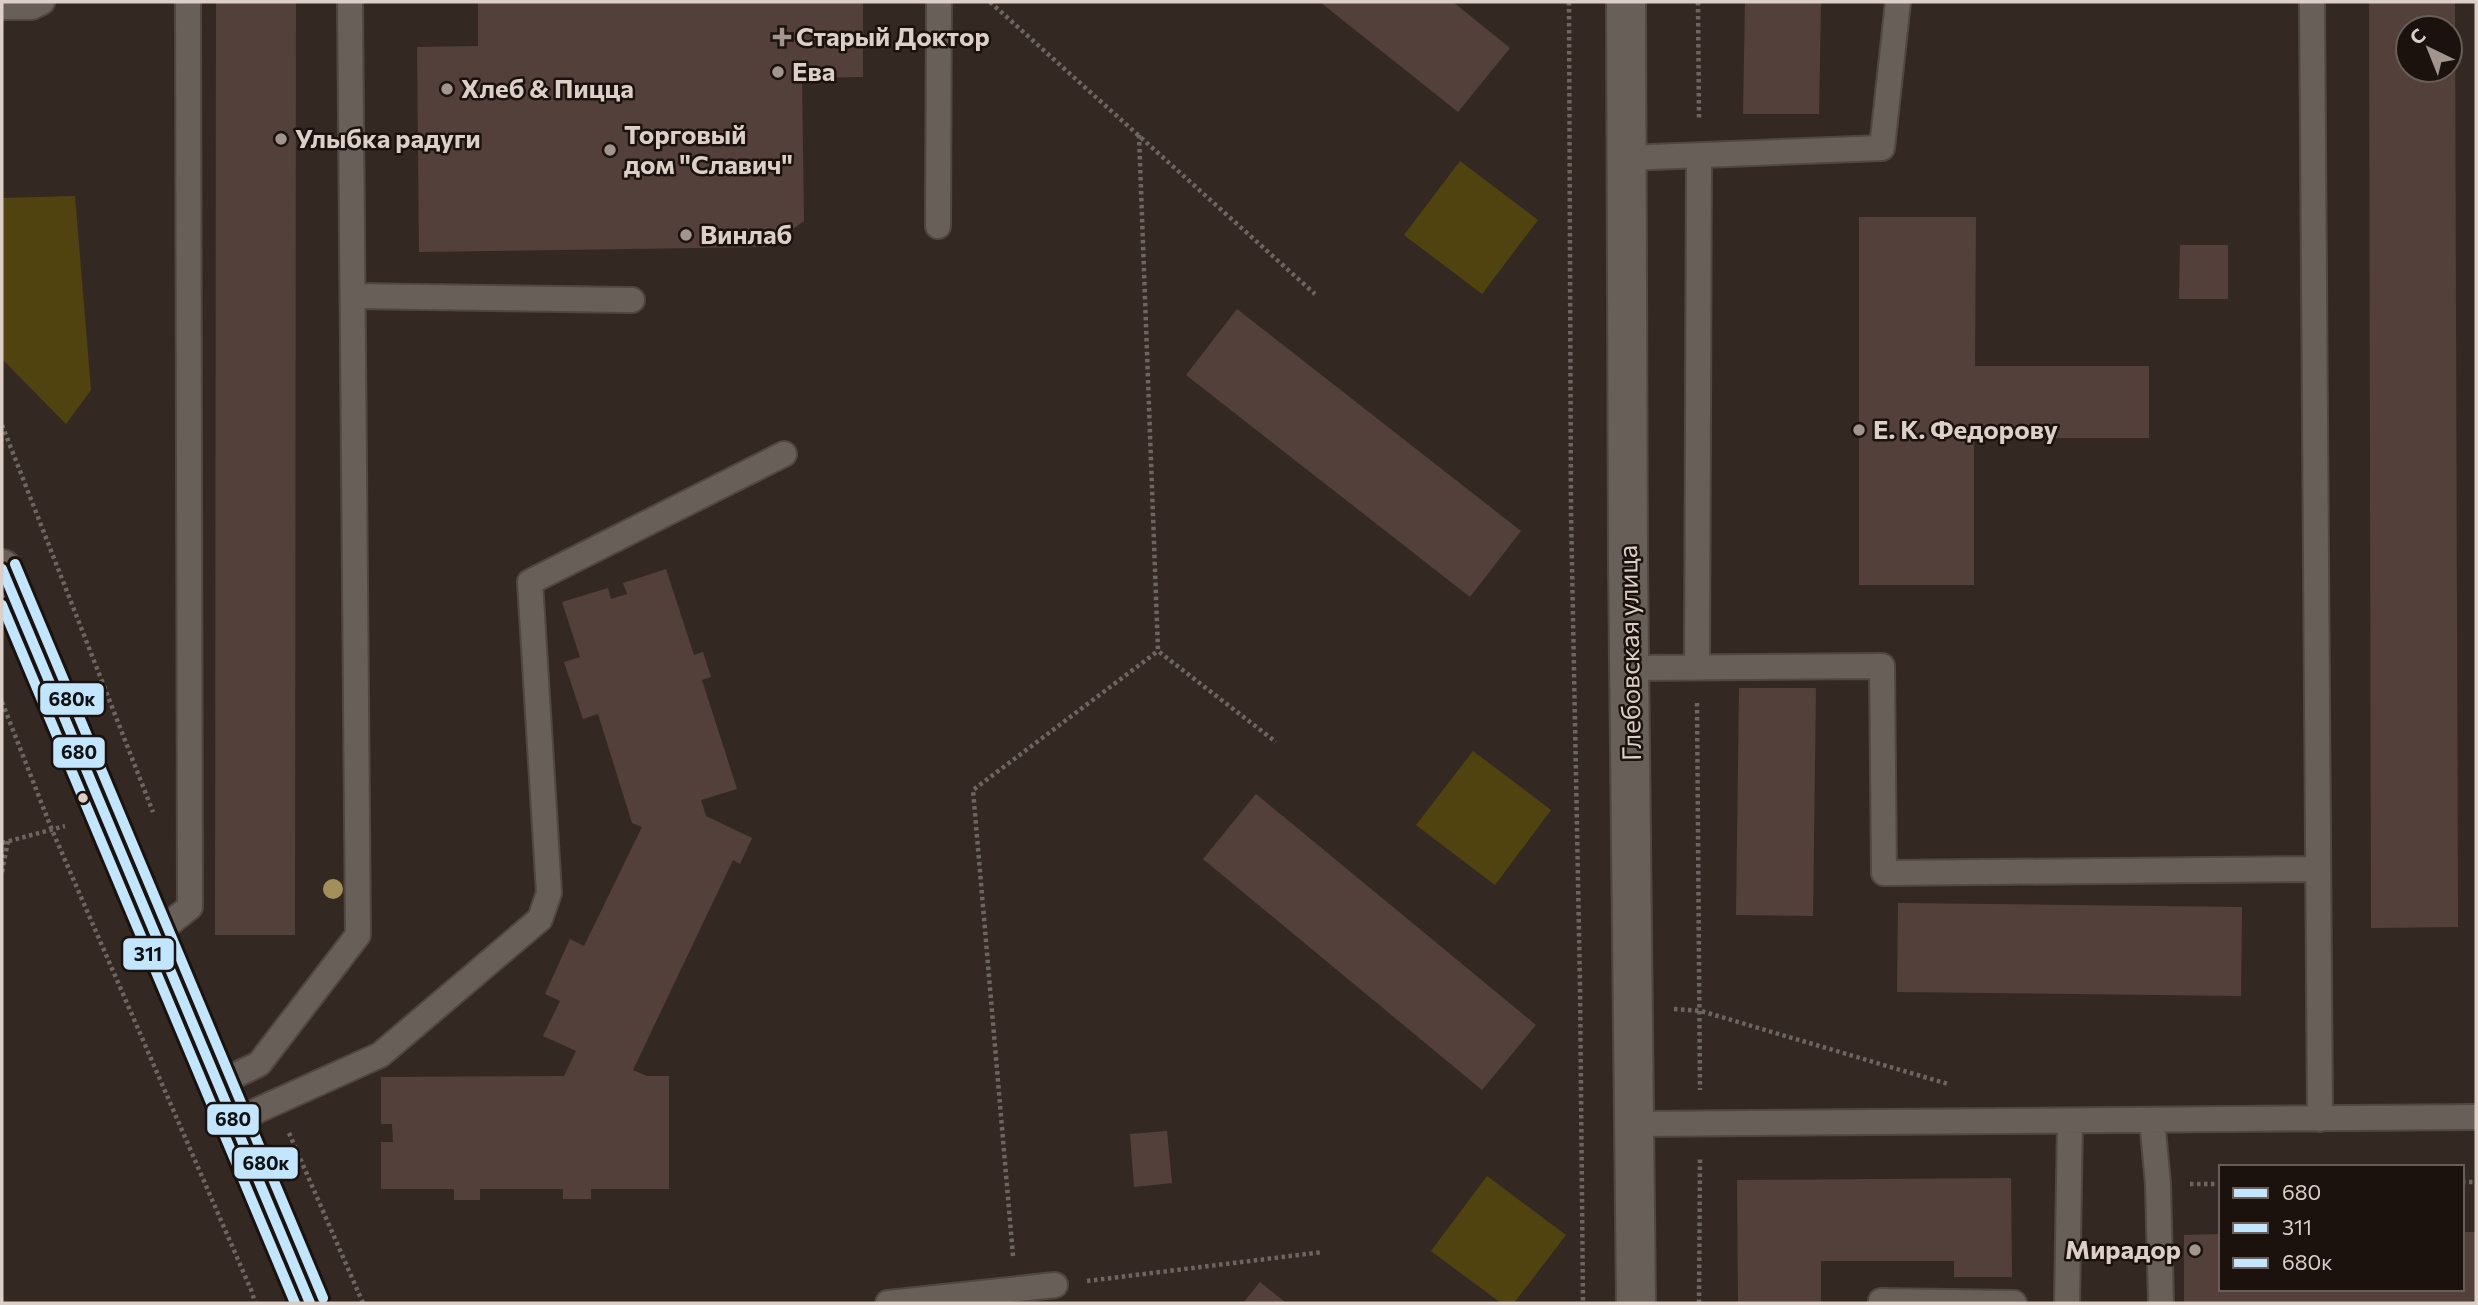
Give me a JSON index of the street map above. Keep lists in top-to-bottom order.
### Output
{
  "streets": {
    "street": ["Глебовская улица"]
  },
  "places": {
    "health": ["Старый Доктор"],
    "other": [
      "Ева",
      "Хлеб & Пицца",
      "Улыбка радуги",
      "Торговый дом \"Славич\"",
      "Винлаб",
      "Е. К. Федорову",
      "Мирадор"
    ]
  },
  "lines": ["transit line 680к", "transit line 680", "transit line 311"],
  "legend": ["680", "311", "680к"],
  "north": "top left"
}
